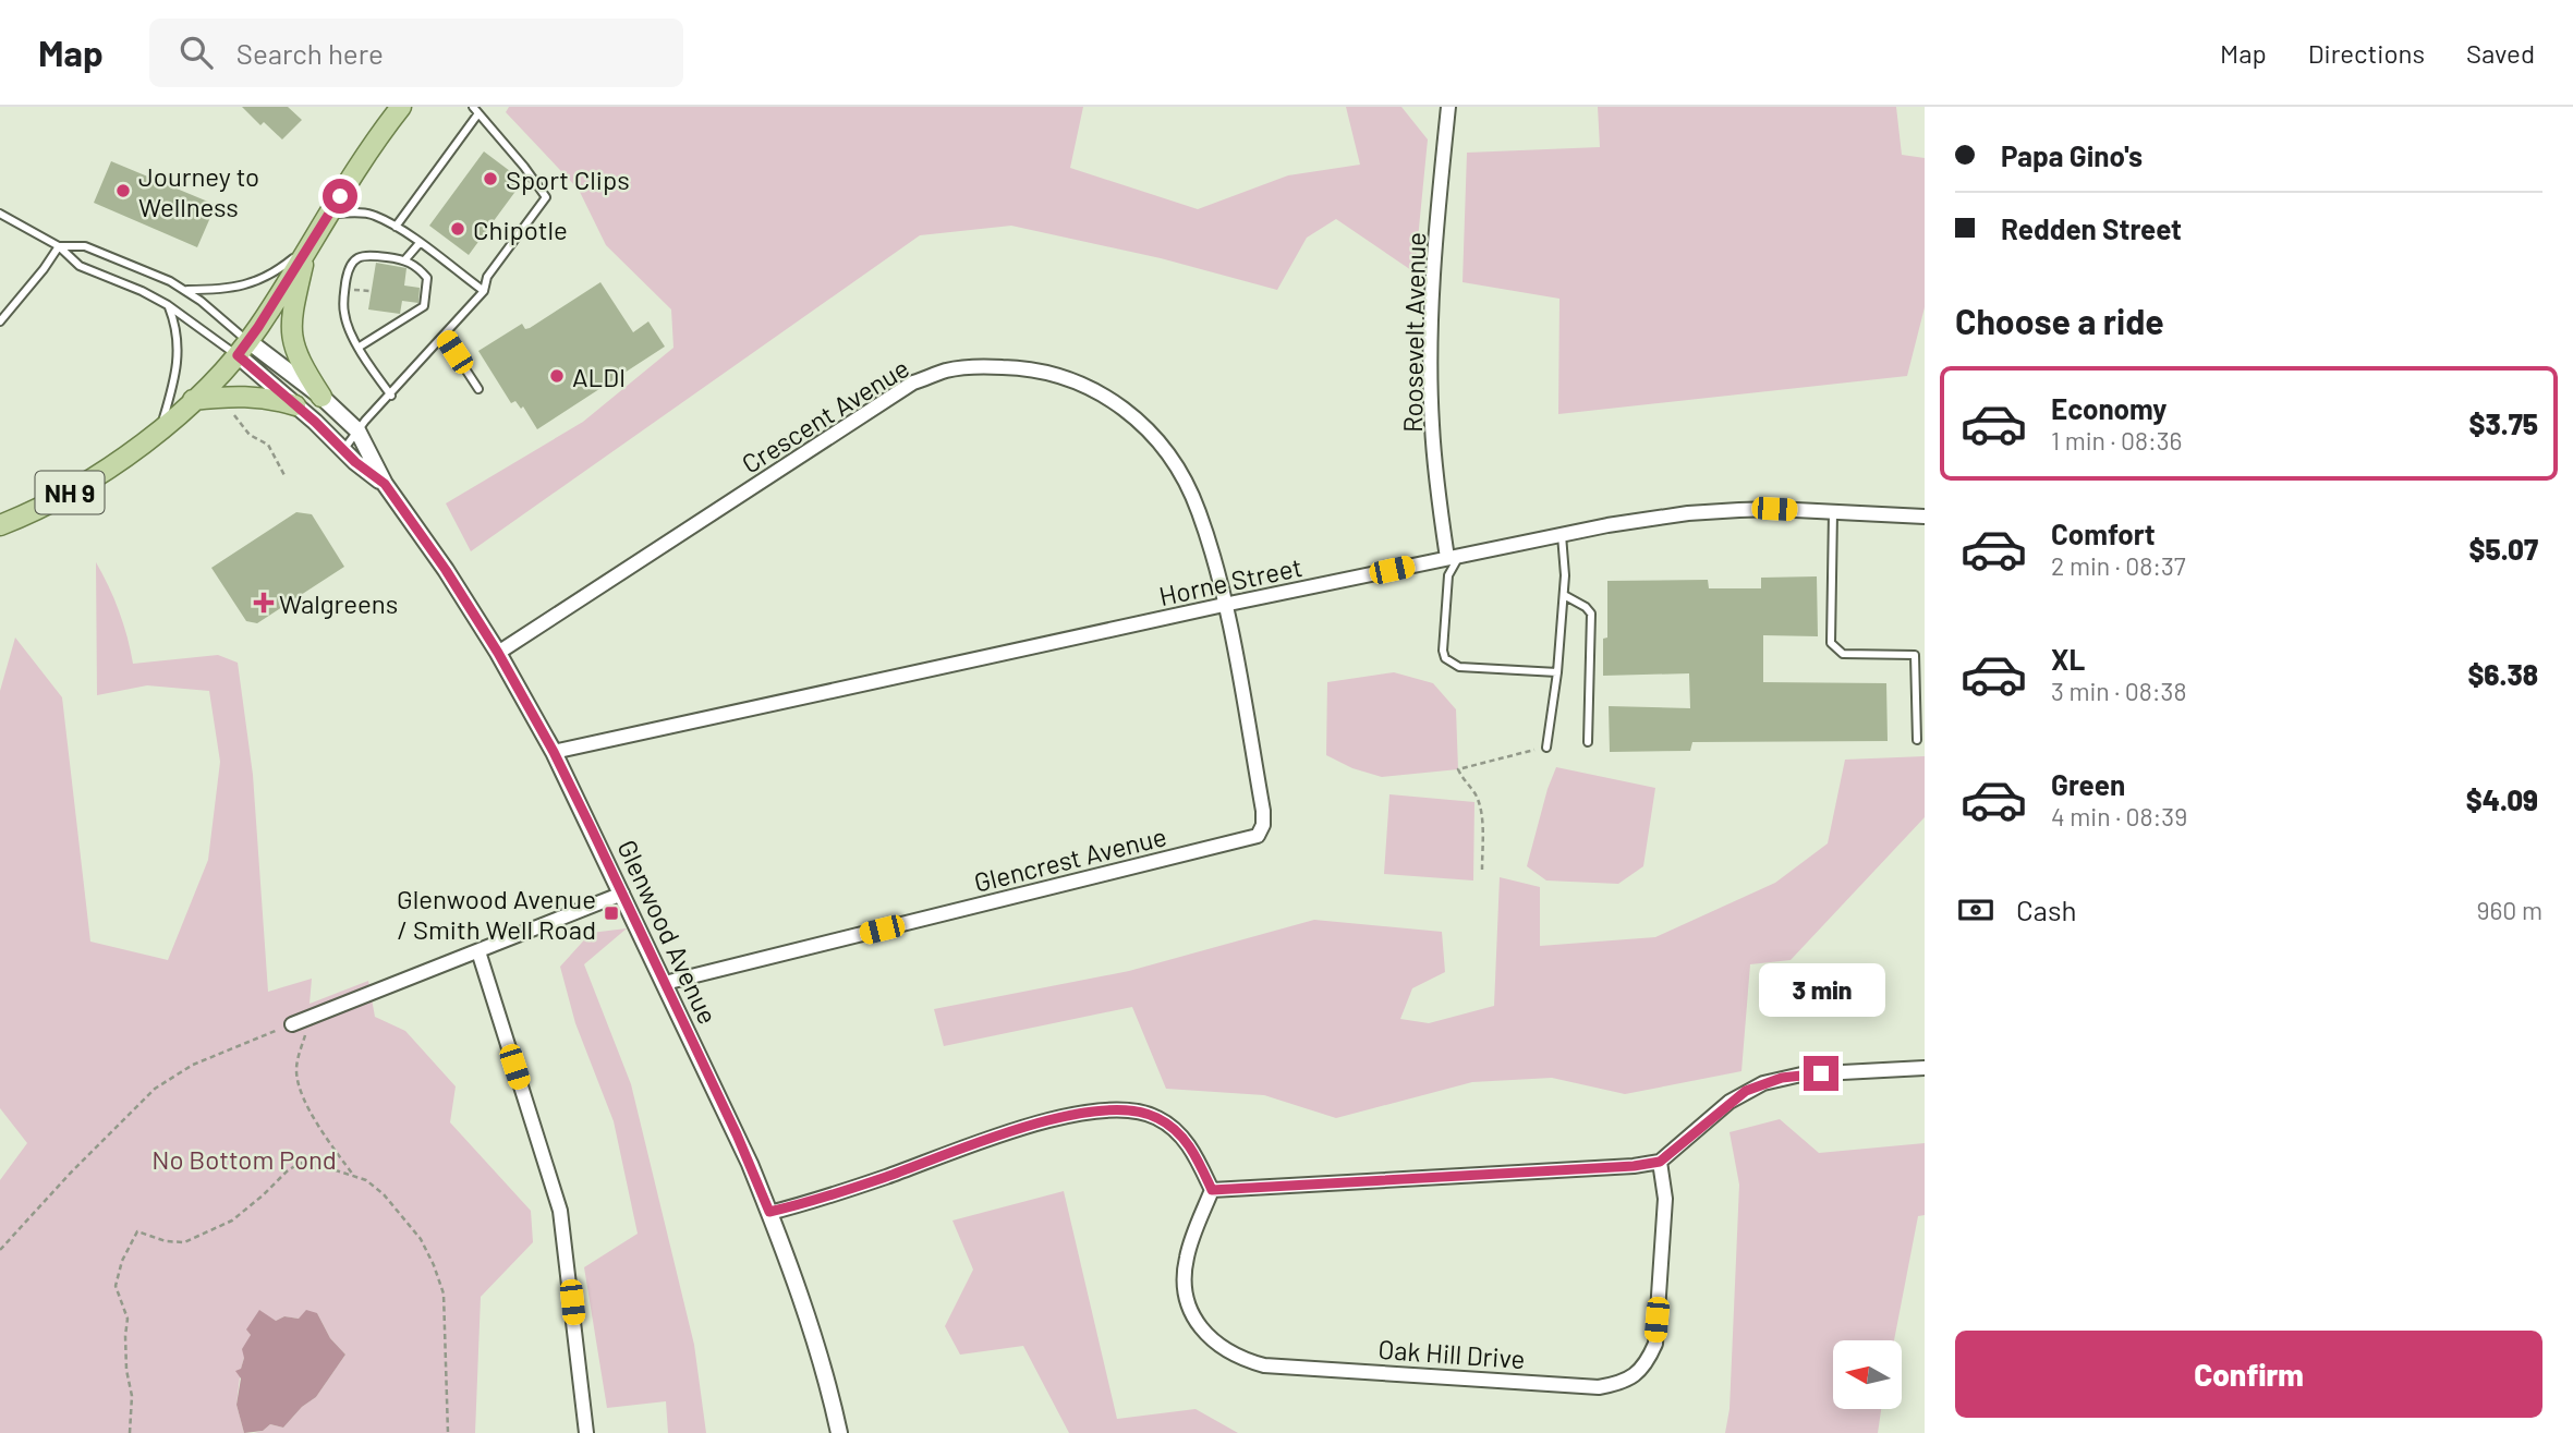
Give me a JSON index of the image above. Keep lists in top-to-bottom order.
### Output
{
  "streets": {
    "main road": ["NH 9"],
    "street": [
      "Roosevelt Avenue",
      "Crescent Avenue",
      "Horne Street",
      "Glencrest Avenue",
      "Glenwood Avenue",
      "Oak Hill Drive"
    ]
  },
  "crossings": [
    ["Roosevelt Avenue", "Horne Street"],
    ["Crescent Avenue", "Horne Street"],
    ["Crescent Avenue", "Glencrest Avenue"],
    ["Crescent Avenue", "Glenwood Avenue"],
    ["NH 9", "Glenwood Avenue"],
    ["Horne Street", "Glencrest Avenue"],
    ["Horne Street", "Glenwood Avenue"],
    ["Glencrest Avenue", "Glenwood Avenue"]
  ],
  "parks": ["No Bottom Pond"],
  "places": {
    "other": [
      "Sport Clips",
      "Journey to Wellness",
      "Chipotle",
      "ALDI"
    ],
    "health": ["Walgreens"],
    "transit": ["Glenwood Avenue / Smith Well Road"]
  },
  "north": "left",
  "page": {
    "header": "Map",
    "search": "Search here",
    "nav": ["Map", "Directions", "Saved"],
    "banner": ["Papa Gino's", "Redden Street"],
    "heading": "Choose a ride",
    "list": [
      {
        "name": "Economy",
        "note": "1 min · 08:36",
        "value": "$3.75"
      },
      {
        "name": "Comfort",
        "note": "2 min · 08:37",
        "value": "$5.07"
      },
      {
        "name": "XL",
        "note": "3 min · 08:38",
        "value": "$6.38"
      },
      {
        "name": "Green",
        "note": "4 min · 08:39",
        "value": "$4.09"
      }
    ],
    "pay": ["Cash", "960 m"],
    "bubble": "3 min",
    "buttons": "Confirm"
  }
}
